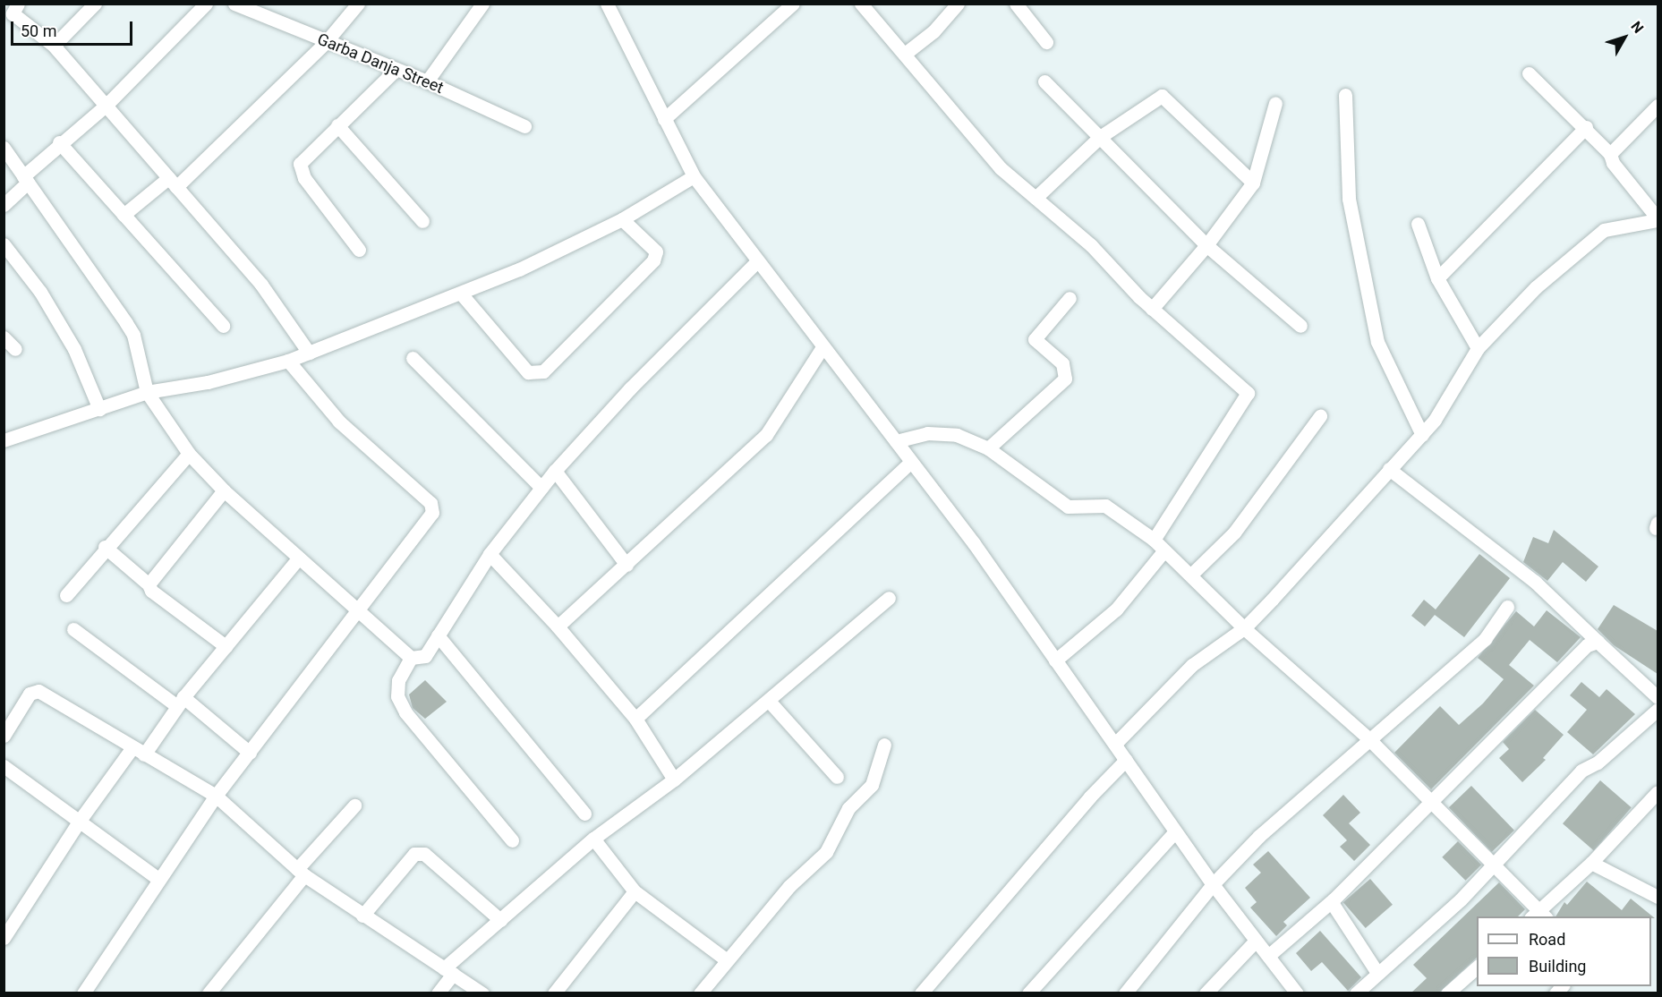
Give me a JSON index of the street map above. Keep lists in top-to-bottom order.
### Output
{
  "streets": {
    "street": ["Garba Danja Street"]
  },
  "legend": ["Road", "Building"],
  "scale_bar": "50 m",
  "north": "top right"
}
